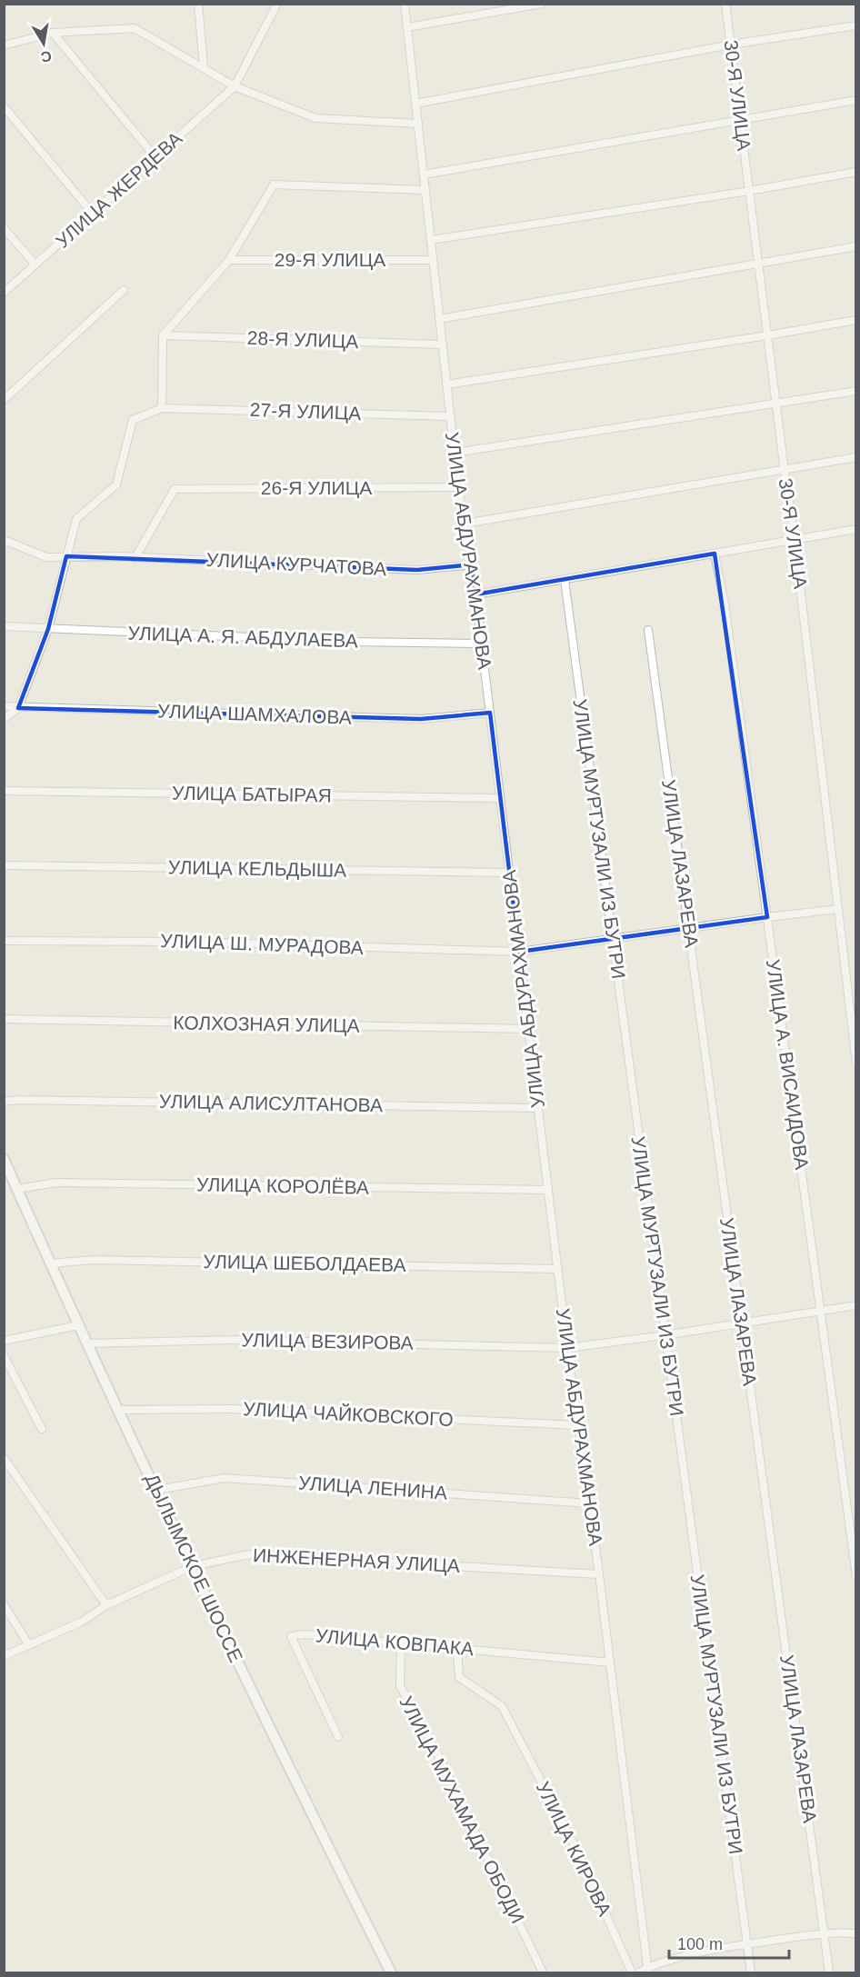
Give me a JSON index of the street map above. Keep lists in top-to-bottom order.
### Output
{
  "streets": {
    "main road": ["ДЫЛЫМСКОЕ ШОССЕ"],
    "street": [
      "30-Я УЛИЦА",
      "УЛИЦА ЖЕРДЕВА",
      "29-Я УЛИЦА",
      "28-Я УЛИЦА",
      "27-Я УЛИЦА",
      "26-Я УЛИЦА",
      "УЛИЦА АБДУРАХМАНОВА",
      "УЛИЦА КУРЧАТОВА",
      "УЛИЦА А. Я. АБДУЛАЕВА",
      "УЛИЦА ШАМХАЛОВА",
      "УЛИЦА БАТЫРАЯ",
      "УЛИЦА МУРТУЗАЛИ ИЗ БУТРИ",
      "УЛИЦА ЛАЗАРЕВА",
      "УЛИЦА КЕЛЬДЫША",
      "УЛИЦА Ш. МУРАДОВА",
      "КОЛХОЗНАЯ УЛИЦА",
      "УЛИЦА А. ВИСАИДОВА",
      "УЛИЦА АЛИСУЛТАНОВА",
      "УЛИЦА КОРОЛЁВА",
      "УЛИЦА ШЕБОЛДАЕВА",
      "УЛИЦА ВЕЗИРОВА",
      "УЛИЦА ЧАЙКОВСКОГО",
      "УЛИЦА ЛЕНИНА",
      "ИНЖЕНЕРНАЯ УЛИЦА",
      "УЛИЦА КОВПАКА",
      "УЛИЦА МУХАМАДА ОБОДИ",
      "УЛИЦА КИРОВА"
    ]
  },
  "crossings": [
    ["30-Я УЛИЦА", "УЛИЦА Ш. МУРАДОВА"],
    ["29-Я УЛИЦА", "УЛИЦА АБДУРАХМАНОВА"],
    ["28-Я УЛИЦА", "УЛИЦА АБДУРАХМАНОВА"],
    ["27-Я УЛИЦА", "УЛИЦА АБДУРАХМАНОВА"],
    ["26-Я УЛИЦА", "УЛИЦА АБДУРАХМАНОВА"],
    ["26-Я УЛИЦА", "УЛИЦА КУРЧАТОВА"],
    ["УЛИЦА АБДУРАХМАНОВА", "УЛИЦА КУРЧАТОВА"],
    ["УЛИЦА АБДУРАХМАНОВА", "УЛИЦА А. Я. АБДУЛАЕВА"],
    ["УЛИЦА АБДУРАХМАНОВА", "УЛИЦА ШАМХАЛОВА"],
    ["УЛИЦА АБДУРАХМАНОВА", "УЛИЦА БАТЫРАЯ"],
    ["УЛИЦА АБДУРАХМАНОВА", "УЛИЦА КЕЛЬДЫША"],
    ["УЛИЦА АБДУРАХМАНОВА", "УЛИЦА Ш. МУРАДОВА"],
    ["УЛИЦА АБДУРАХМАНОВА", "КОЛХОЗНАЯ УЛИЦА"],
    ["УЛИЦА АБДУРАХМАНОВА", "УЛИЦА АЛИСУЛТАНОВА"],
    ["УЛИЦА АБДУРАХМАНОВА", "УЛИЦА КОРОЛЁВА"],
    ["УЛИЦА АБДУРАХМАНОВА", "УЛИЦА ШЕБОЛДАЕВА"],
    ["УЛИЦА АБДУРАХМАНОВА", "УЛИЦА ВЕЗИРОВА"],
    ["УЛИЦА АБДУРАХМАНОВА", "УЛИЦА ЧАЙКОВСКОГО"],
    ["УЛИЦА АБДУРАХМАНОВА", "УЛИЦА ЛЕНИНА"],
    ["УЛИЦА АБДУРАХМАНОВА", "ИНЖЕНЕРНАЯ УЛИЦА"],
    ["УЛИЦА АБДУРАХМАНОВА", "УЛИЦА КОВПАКА"],
    ["УЛИЦА МУРТУЗАЛИ ИЗ БУТРИ", "УЛИЦА Ш. МУРАДОВА"],
    ["УЛИЦА МУРТУЗАЛИ ИЗ БУТРИ", "УЛИЦА ВЕЗИРОВА"],
    ["УЛИЦА ЛАЗАРЕВА", "УЛИЦА Ш. МУРАДОВА"],
    ["УЛИЦА ЛАЗАРЕВА", "УЛИЦА ВЕЗИРОВА"],
    ["УЛИЦА Ш. МУРАДОВА", "УЛИЦА А. ВИСАИДОВА"],
    ["УЛИЦА А. ВИСАИДОВА", "УЛИЦА ВЕЗИРОВА"],
    ["УЛИЦА КОРОЛЁВА", "ДЫЛЫМСКОЕ ШОССЕ"],
    ["УЛИЦА ШЕБОЛДАЕВА", "ДЫЛЫМСКОЕ ШОССЕ"],
    ["УЛИЦА ВЕЗИРОВА", "ДЫЛЫМСКОЕ ШОССЕ"],
    ["УЛИЦА ЧАЙКОВСКОГО", "ДЫЛЫМСКОЕ ШОССЕ"],
    ["УЛИЦА ЛЕНИНА", "ДЫЛЫМСКОЕ ШОССЕ"],
    ["ИНЖЕНЕРНАЯ УЛИЦА", "ДЫЛЫМСКОЕ ШОССЕ"],
    ["УЛИЦА КОВПАКА", "УЛИЦА МУХАМАДА ОБОДИ"],
    ["УЛИЦА КОВПАКА", "УЛИЦА КИРОВА"]
  ],
  "scale_bar": "100 m",
  "north": "bottom"
}
